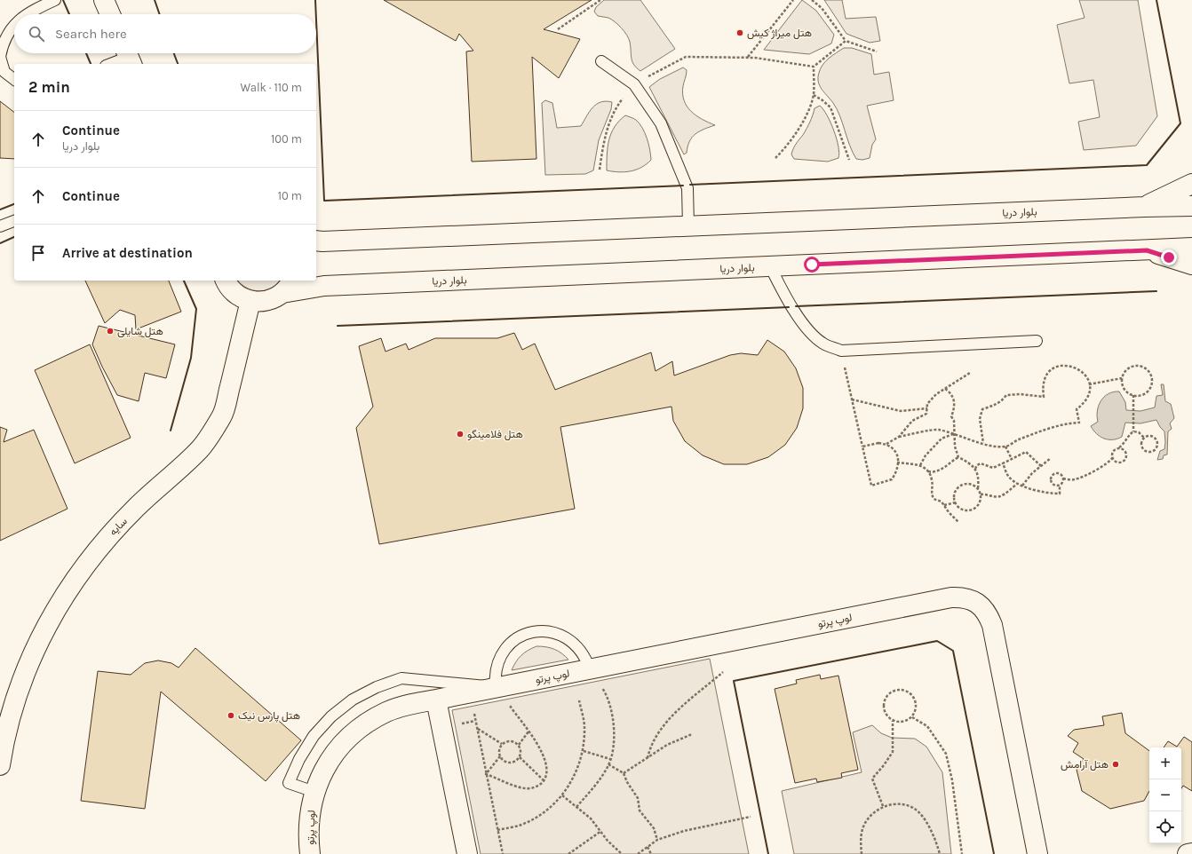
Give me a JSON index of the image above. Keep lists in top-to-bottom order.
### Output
{
  "streets": {
    "main road": ["بلوار دریا", "سایه", "لوپ پرتو"]
  },
  "crossings": [
    ["بلوار دریا", "سایه"]
  ],
  "places": [
    "هتل میراژ کیش",
    "هتل شایلی",
    "هتل فلامینگو",
    "هتل پارس نیک",
    "هتل آرامش"
  ],
  "page": {
    "search": "Search here",
    "heading": ["2 min", "Walk · 110 m"],
    "list": [
      ["Continue", "بلوار دریا", "100 m"],
      ["Continue", "10 m"],
      "Arrive at destination"
    ],
    "map_buttons": ["+", "−"]
  }
}
